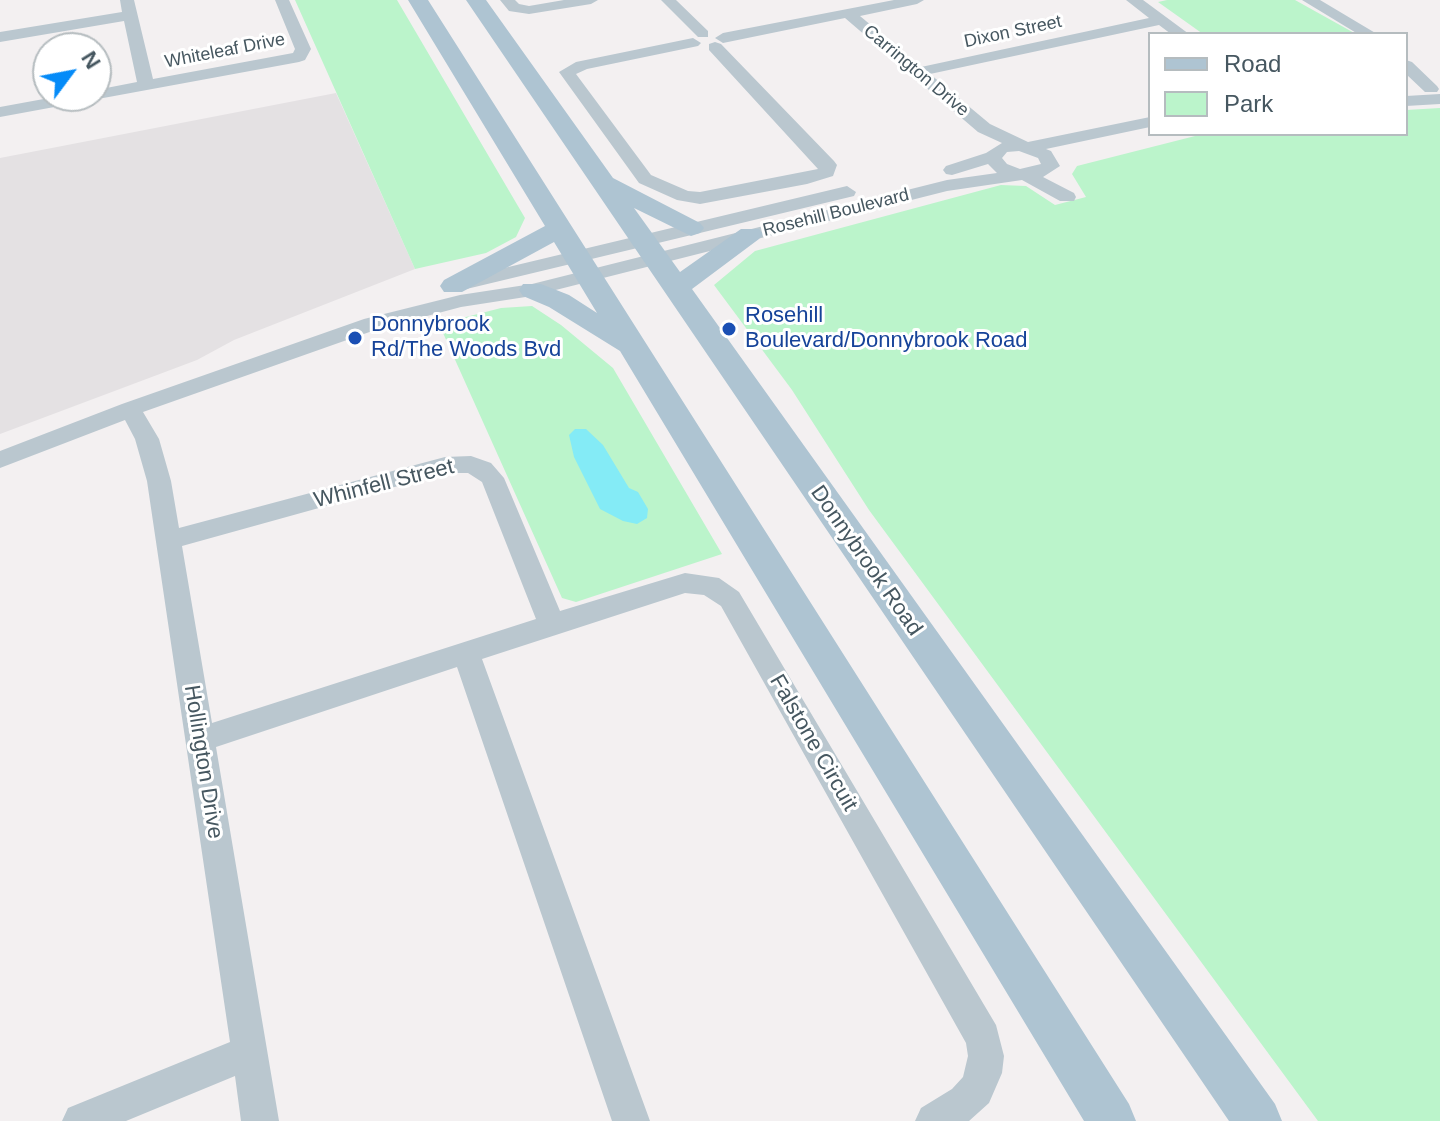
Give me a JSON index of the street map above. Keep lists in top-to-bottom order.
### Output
{
  "streets": {
    "main road": ["Donnybrook Road"],
    "street": [
      "Dixon Street",
      "Whiteleaf Drive",
      "Carrington Drive",
      "Rosehill Boulevard",
      "Whinfell Street",
      "Falstone Circuit",
      "Hollington Drive"
    ]
  },
  "crossings": [
    ["Dixon Street", "Carrington Drive"],
    ["Carrington Drive", "Rosehill Boulevard"],
    ["Rosehill Boulevard", "Donnybrook Road"],
    ["Whinfell Street", "Falstone Circuit"],
    ["Whinfell Street", "Hollington Drive"],
    ["Falstone Circuit", "Hollington Drive"]
  ],
  "places": ["Rosehill Boulevard/Donnybrook Road", "Donnybrook Rd/The Woods Bvd"],
  "legend": ["Road", "Park"],
  "north": "top right"
}
